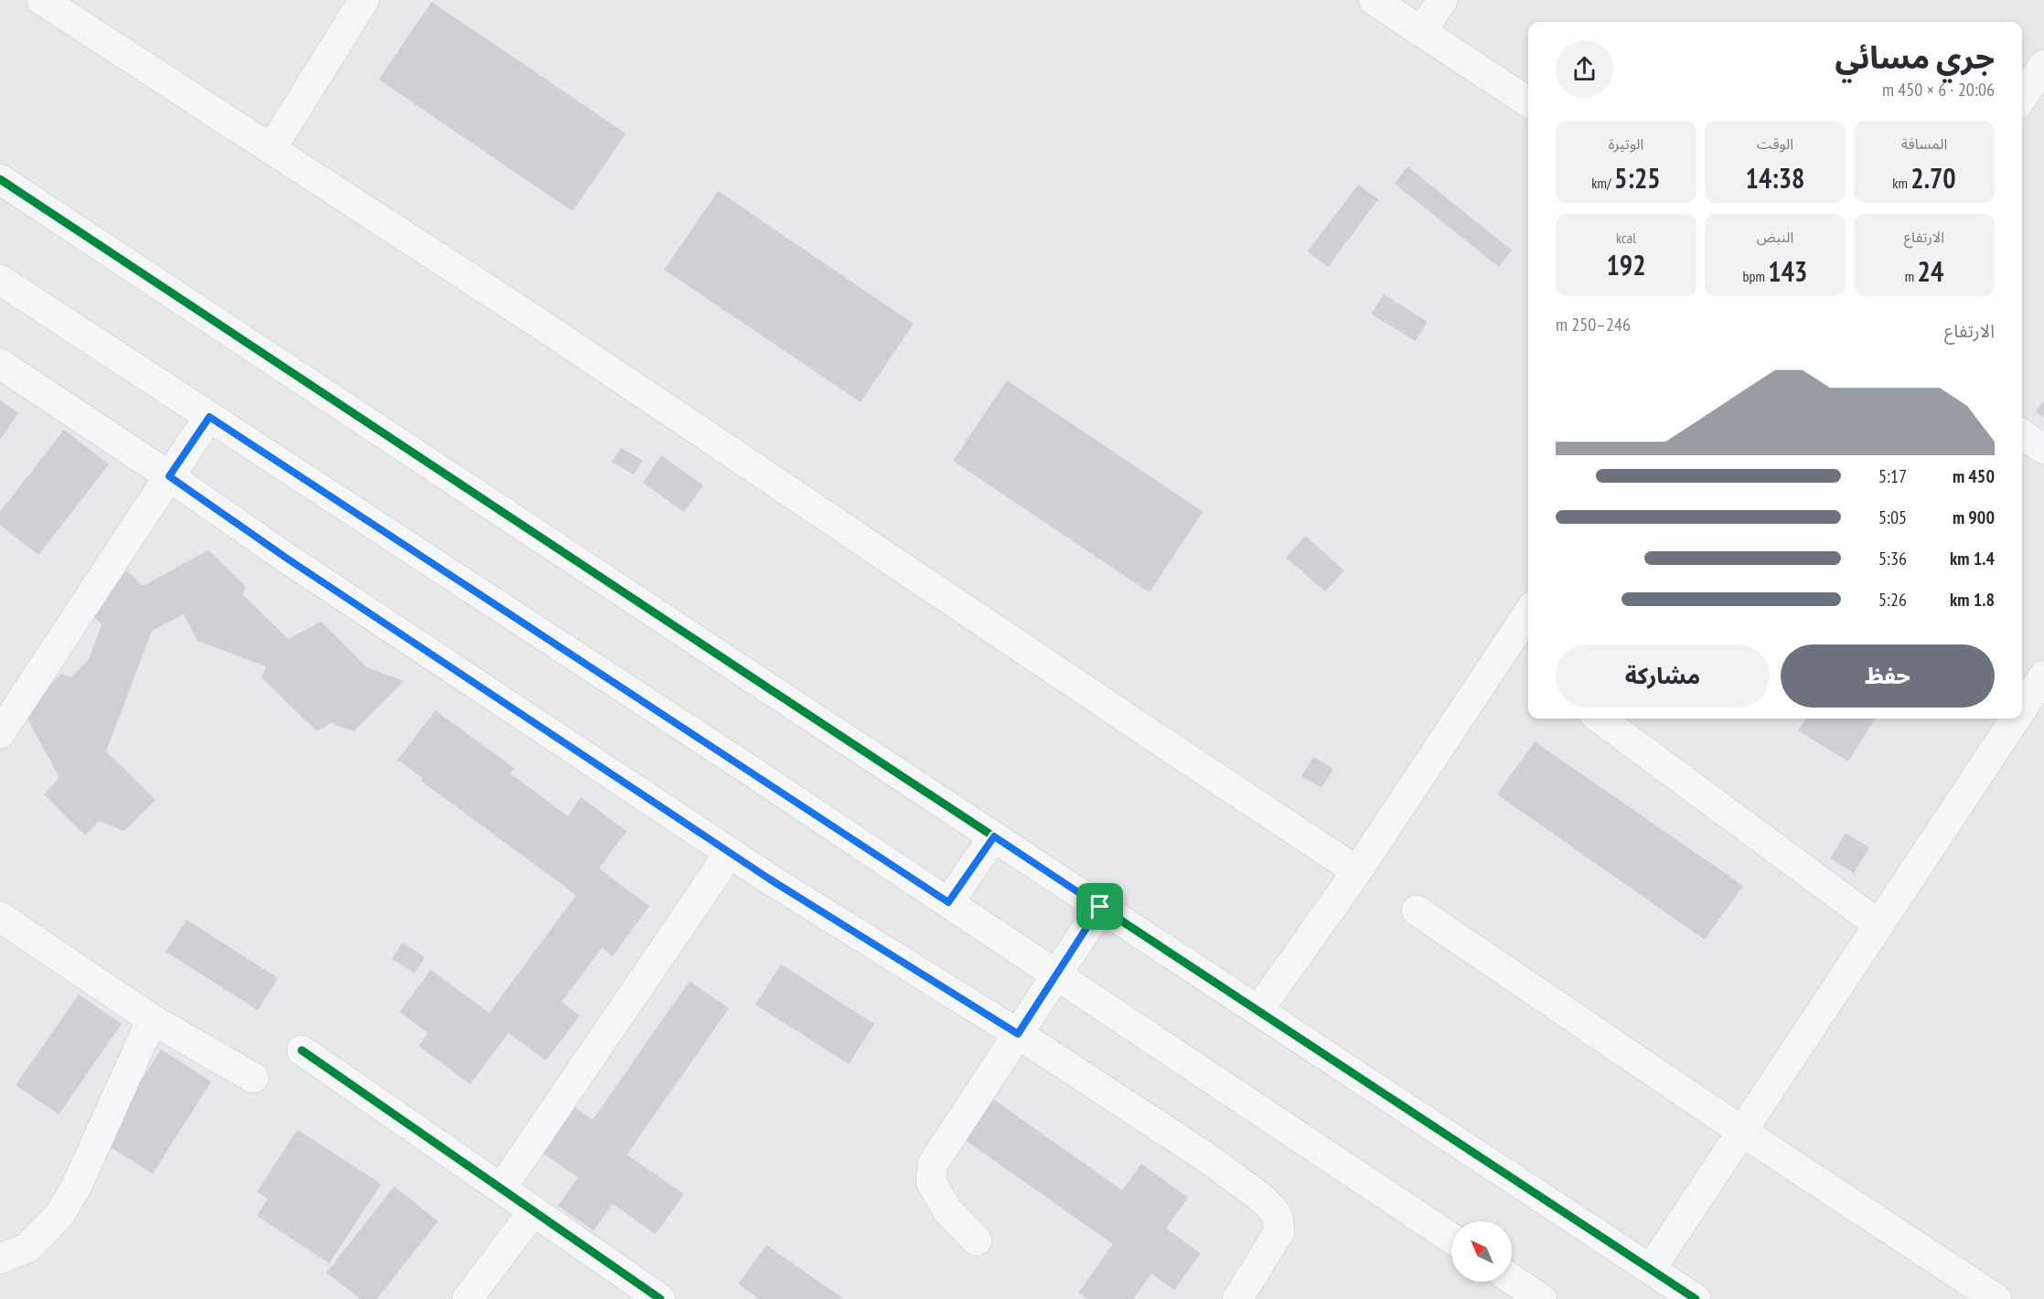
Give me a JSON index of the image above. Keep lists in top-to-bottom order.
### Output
{
  "north": "top left",
  "page": {
    "heading": ["جري مسائي", "20:06 · 6 × 450 m"],
    "stats": [
      ["المسافة", "2.70 km"],
      ["الوقت", "14:38"],
      ["الوتيرة", "5:25 /km"],
      ["الارتفاع", "24 m"],
      ["النبض", "143 bpm"],
      ["kcal", "192"]
    ],
    "chart": ["الارتفاع", "246–250 m"],
    "list": [
      {
        "name": "450 m",
        "note": "5:17"
      },
      {
        "name": "900 m",
        "note": "5:05"
      },
      {
        "name": "1.4 km",
        "note": "5:36"
      },
      {
        "name": "1.8 km",
        "note": "5:26"
      }
    ],
    "buttons": ["حفظ", "مشاركة"]
  }
}
